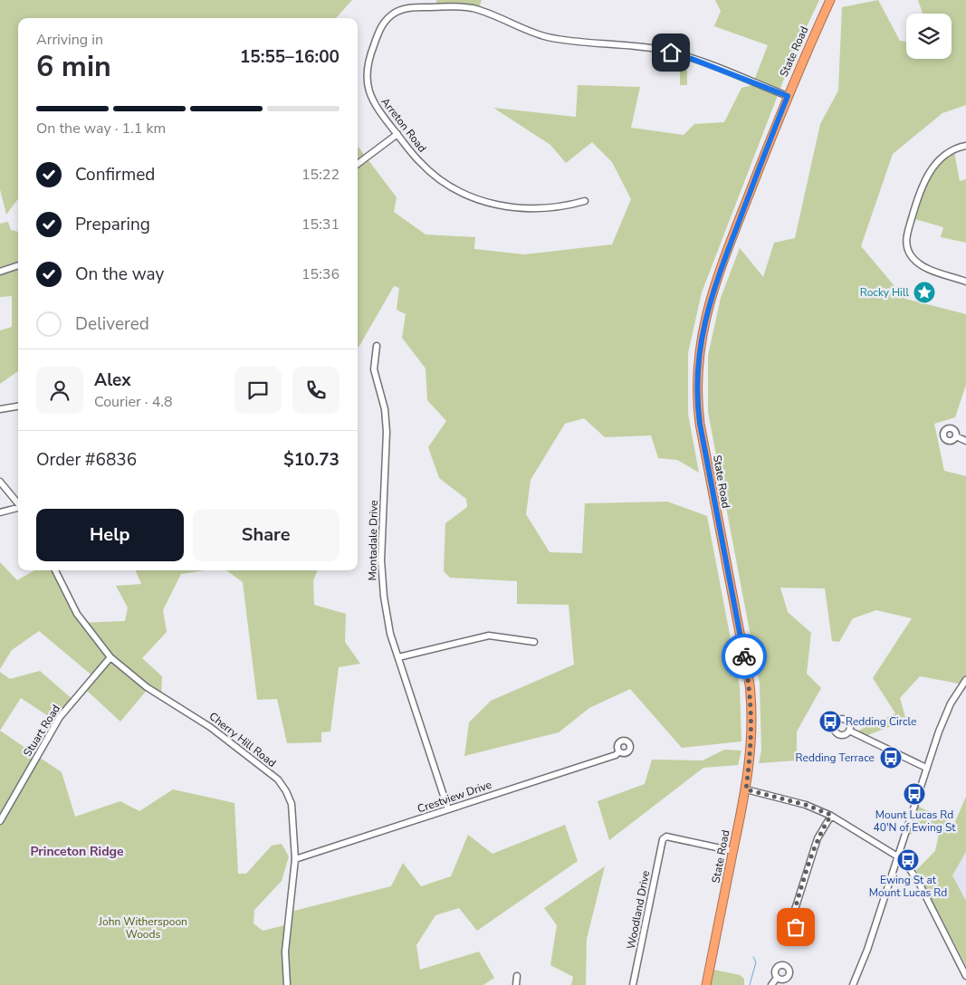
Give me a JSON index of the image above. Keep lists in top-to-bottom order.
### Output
{
  "streets": {
    "highway": ["State Road"],
    "street": [
      "Arreton Road",
      "Montadale Drive",
      "Stuart Road",
      "Cherry Hill Road",
      "Crestview Drive",
      "Woodland Drive"
    ]
  },
  "crossings": [
    ["State Road", "Arreton Road"],
    ["State Road", "Woodland Drive"],
    ["Montadale Drive", "Crestview Drive"],
    ["Stuart Road", "Cherry Hill Road"],
    ["Cherry Hill Road", "Crestview Drive"]
  ],
  "districts": ["Princeton Ridge"],
  "parks": ["John Witherspoon Woods"],
  "places": {
    "place": ["Rocky Hill"],
    "bus stop": [
      "Redding Circle",
      "Redding Terrace",
      "Mount Lucas Rd 40'N of Ewing St",
      "Ewing St at Mount Lucas Rd"
    ]
  },
  "page": {
    "heading": ["6 min", "Arriving in", "15:55–16:00"],
    "panel": [
      "Alex",
      "Courier · 4.8",
      "Order #6836",
      "$10.73"
    ],
    "bar": "On the way · 1.1 km",
    "list": [
      ["Confirmed", "15:22"],
      ["Preparing", "15:31"],
      ["On the way", "15:36"],
      "Delivered"
    ],
    "buttons": ["Help", "Share"]
  }
}
